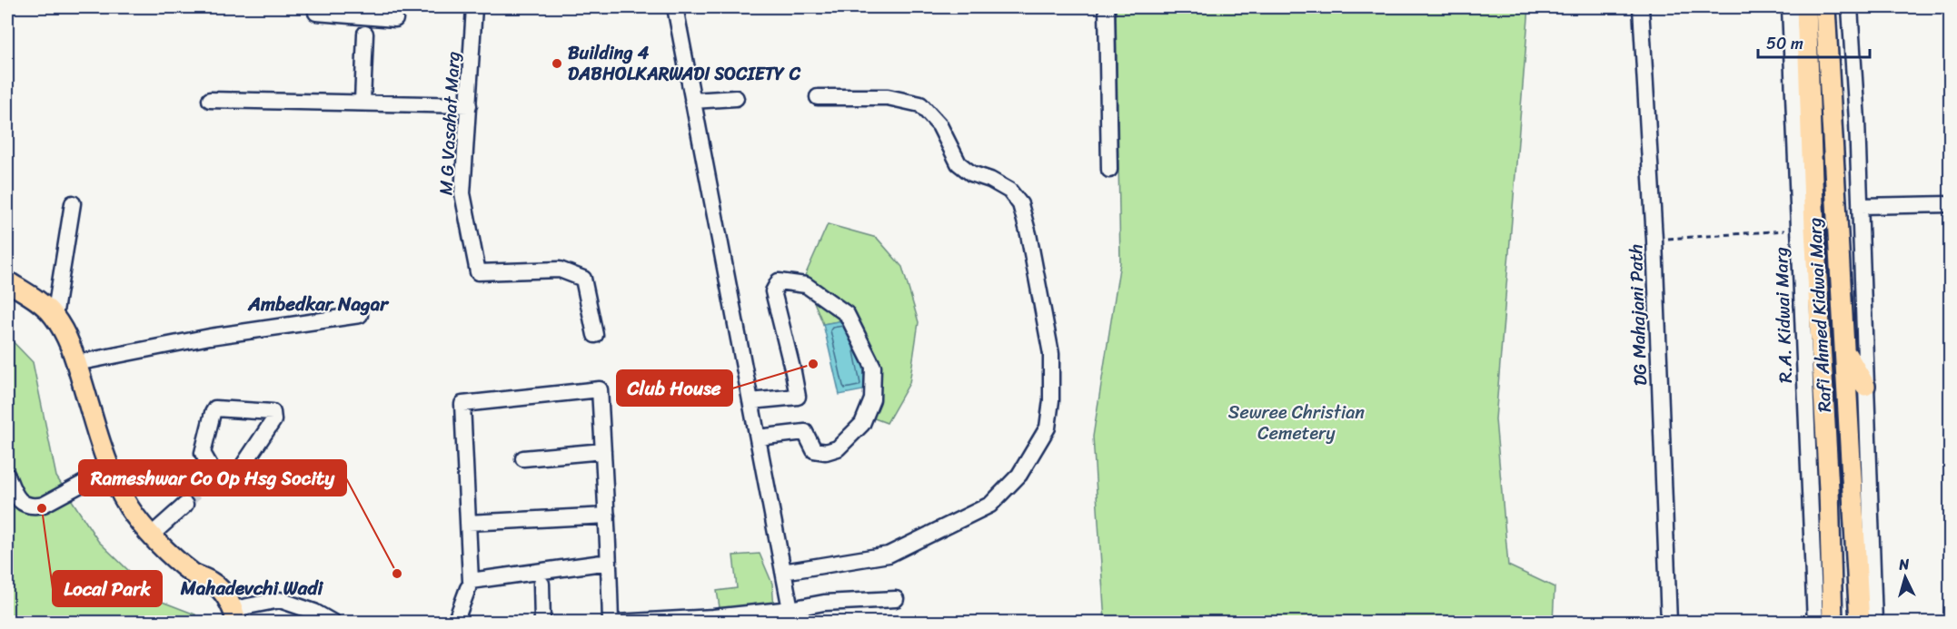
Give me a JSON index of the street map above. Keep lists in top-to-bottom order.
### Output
{
  "streets": {
    "main road": ["Rafi Ahmed Kidwai Marg"],
    "street": ["M G Vasahat Marg", "DG Mahajani Path", "R.A. Kidwai Marg"]
  },
  "crossings": [
    ["R.A. Kidwai Marg", "Rafi Ahmed Kidwai Marg"]
  ],
  "districts": ["Ambedkar Nagar", "Mahadevchi Wadi"],
  "parks": ["Sewree Christian Cemetery"],
  "places": [
    "Building 4 DABHOLKARWADI SOCIETY C",
    "Club House",
    "Local Park",
    "Rameshwar Co Op Hsg Socity"
  ],
  "scale_bar": "50 m",
  "north": "top"
}
